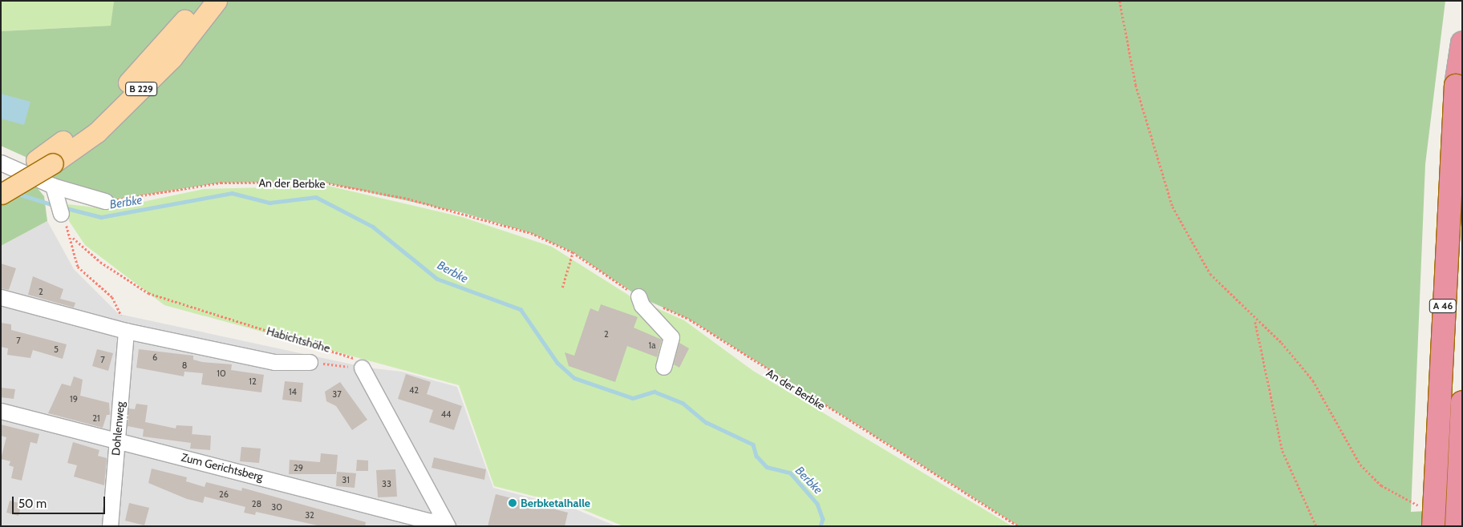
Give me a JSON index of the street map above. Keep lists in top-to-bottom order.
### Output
{
  "streets": {
    "highway": ["A 46"],
    "main road": ["B 229"],
    "street": ["Dohlenweg", "Zum Gerichtsberg"],
    "path": ["An der Berbke", "Habichtshöhe"]
  },
  "crossings": [
    ["Habichtshöhe", "Dohlenweg"],
    ["Dohlenweg", "Zum Gerichtsberg"]
  ],
  "water": ["Berbke"],
  "places": ["Berbketalhalle"],
  "house_numbers": [
    "2",
    "2",
    "7",
    "1a",
    "5",
    "6",
    "7",
    "8",
    "10",
    "12",
    "42",
    "14",
    "37",
    "19",
    "44",
    "21",
    "29",
    "31",
    "33",
    "26",
    "28",
    "30",
    "32"
  ],
  "scale_bar": "50 m"
}
